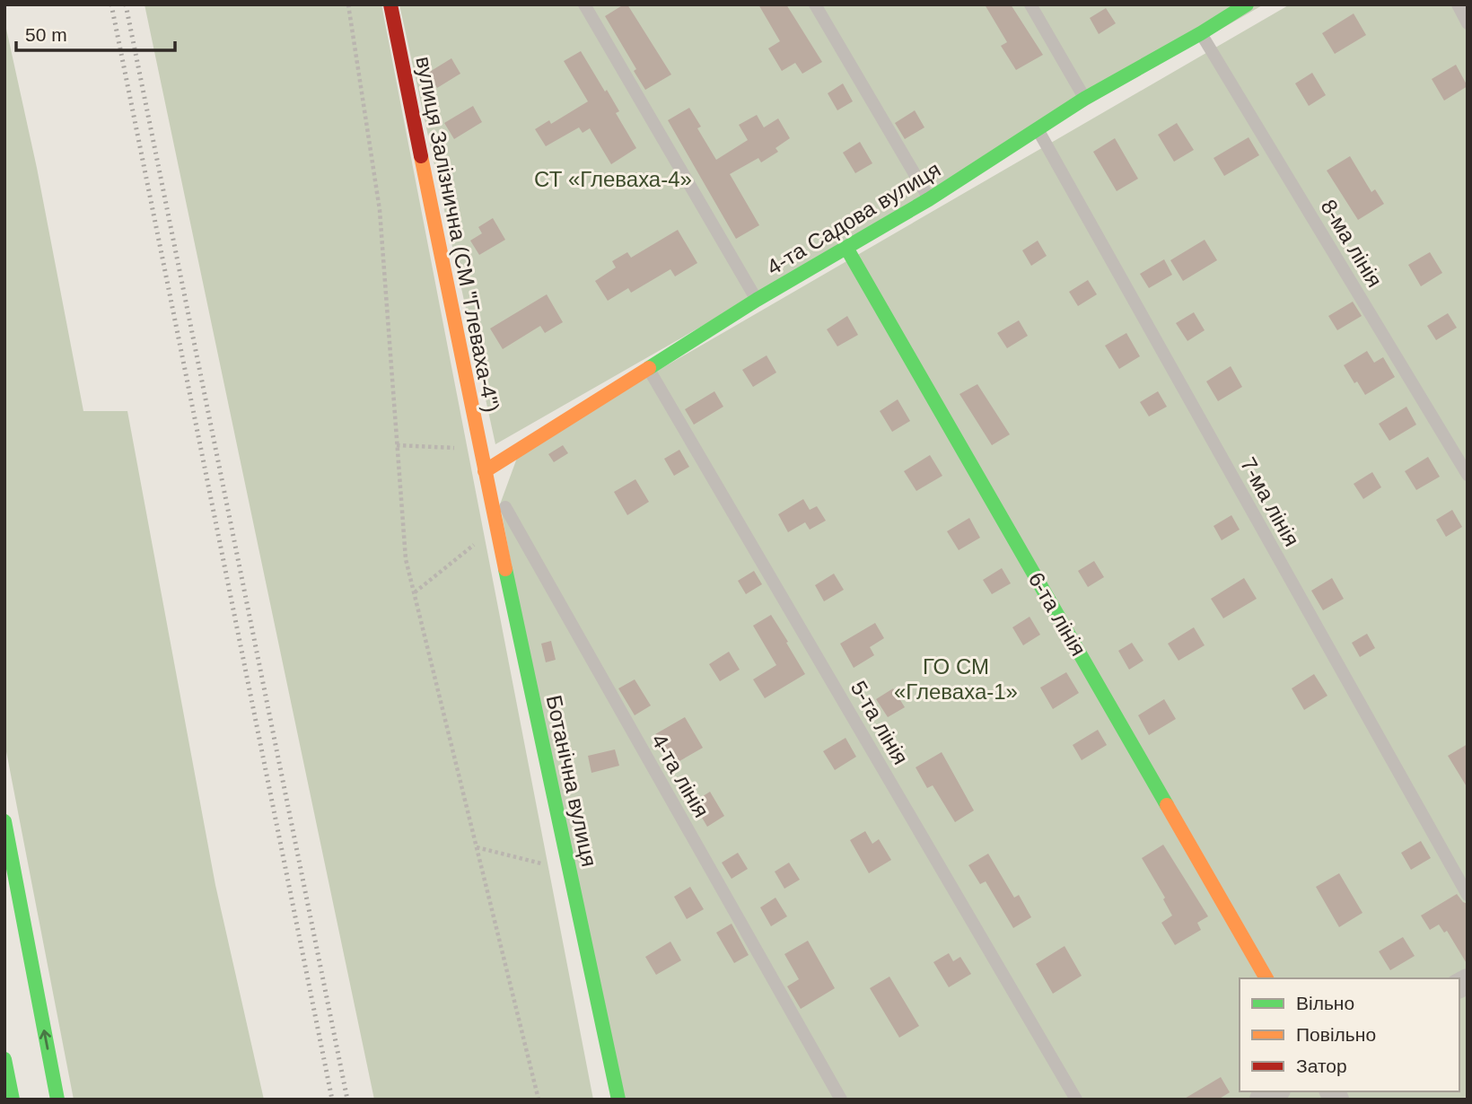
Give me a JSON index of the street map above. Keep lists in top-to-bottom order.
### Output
{
  "streets": {
    "main road": [
      "4-та Садова вулиця",
      "вулиця Залізнична (СМ \"Глеваха-4\")",
      "6-та лінія",
      "Ботанічна вулиця"
    ],
    "lane": [
      "8-ма лінія",
      "7-ма лінія",
      "5-та лінія",
      "4-та лінія"
    ]
  },
  "crossings": [
    ["4-та Садова вулиця", "вулиця Залізнична (СМ \"Глеваха-4\")"],
    ["4-та Садова вулиця", "8-ма лінія"],
    ["4-та Садова вулиця", "7-ма лінія"],
    ["4-та Садова вулиця", "6-та лінія"],
    ["4-та Садова вулиця", "5-та лінія"],
    ["4-та Садова вулиця", "4-та лінія"],
    ["4-та Садова вулиця", "Ботанічна вулиця"],
    ["вулиця Залізнична (СМ \"Глеваха-4\")", "4-та лінія"],
    ["вулиця Залізнична (СМ \"Глеваха-4\")", "Ботанічна вулиця"],
    ["4-та лінія", "Ботанічна вулиця"]
  ],
  "parks": ["СТ «Глеваха-4»", "ГО СМ «Глеваха-1»"],
  "legend": ["Вільно", "Повільно", "Затор"],
  "scale_bar": "50 m"
}
